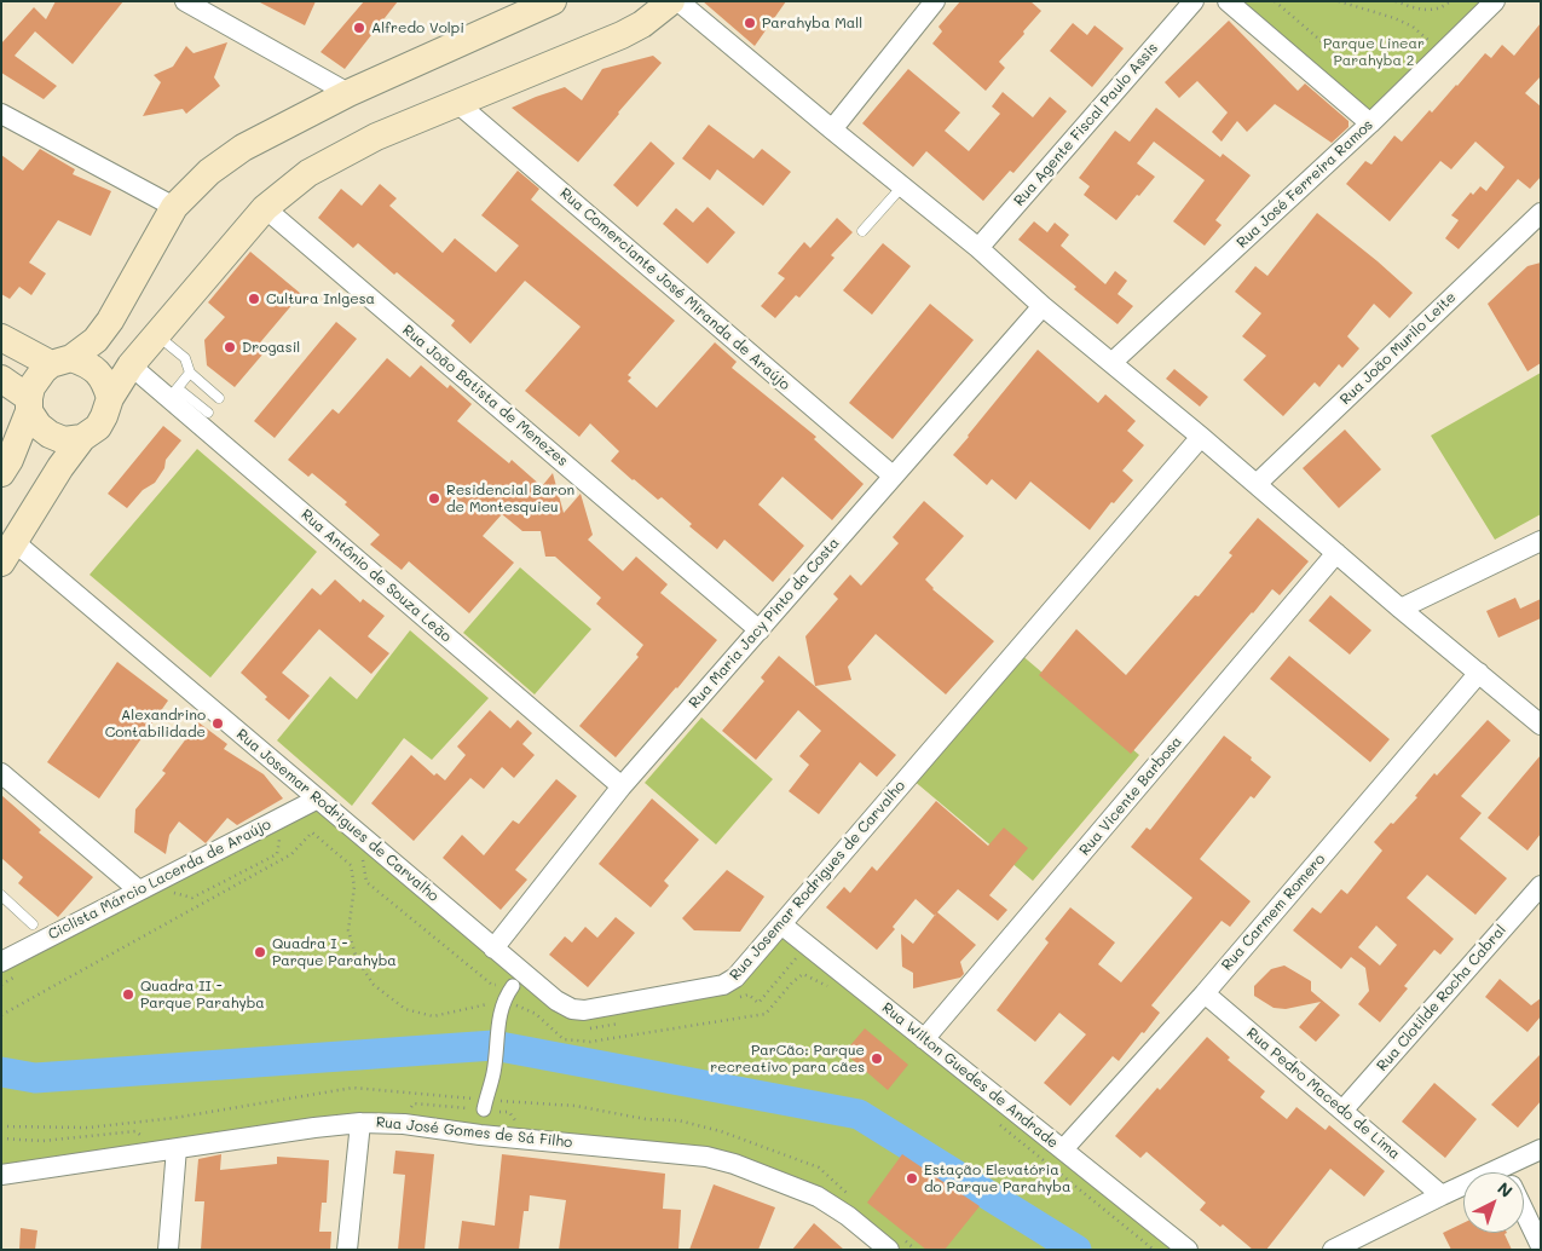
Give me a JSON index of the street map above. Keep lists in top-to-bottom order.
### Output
{
  "streets": {
    "street": [
      "Rua Agente Fiscal Paulo Assis",
      "Rua José Ferreira Ramos",
      "Rua Comerciante José Miranda de Araújo",
      "Rua João Murilo Leite",
      "Rua João Batista de Menezes",
      "Rua Antônio de Souza Leão",
      "Rua Maria Jacy Pinto da Costa",
      "Rua Vicente Barbosa",
      "Rua Josemar Rodrigues de Carvalho",
      "Ciclista Márcio Lacerda de Araújo",
      "Rua Carmem Romero",
      "Rua Clotilde Rocha Cabral",
      "Rua Wilton Guedes de Andrade",
      "Rua Pedro Macedo de Lima",
      "Rua José Gomes de Sá Filho"
    ]
  },
  "crossings": [
    ["Rua Comerciante José Miranda de Araújo", "Rua Maria Jacy Pinto da Costa"],
    ["Rua João Batista de Menezes", "Rua Maria Jacy Pinto da Costa"],
    ["Rua Antônio de Souza Leão", "Rua Maria Jacy Pinto da Costa"],
    ["Rua Maria Jacy Pinto da Costa", "Rua Josemar Rodrigues de Carvalho"],
    ["Rua Vicente Barbosa", "Rua Wilton Guedes de Andrade"],
    ["Rua Josemar Rodrigues de Carvalho", "Ciclista Márcio Lacerda de Araújo"],
    ["Rua Josemar Rodrigues de Carvalho", "Rua Wilton Guedes de Andrade"],
    ["Rua Carmem Romero", "Rua Wilton Guedes de Andrade"],
    ["Rua Carmem Romero", "Rua Pedro Macedo de Lima"],
    ["Rua Clotilde Rocha Cabral", "Rua Pedro Macedo de Lima"]
  ],
  "parks": ["Parque Linear Parahyba 2"],
  "places": [
    "Parahyba Mall",
    "Alfredo Volpi",
    "Cultura Inlgesa",
    "Drogasil",
    "Residencial Baron de Montesquieu",
    "Alexandrino Contabilidade",
    "Quadra I - Parque Parahyba",
    "Quadra II - Parque Parahyba",
    "ParCão: Parque recreativo para cães",
    "Estação Elevatória do Parque Parahyba"
  ],
  "north": "top right"
}
